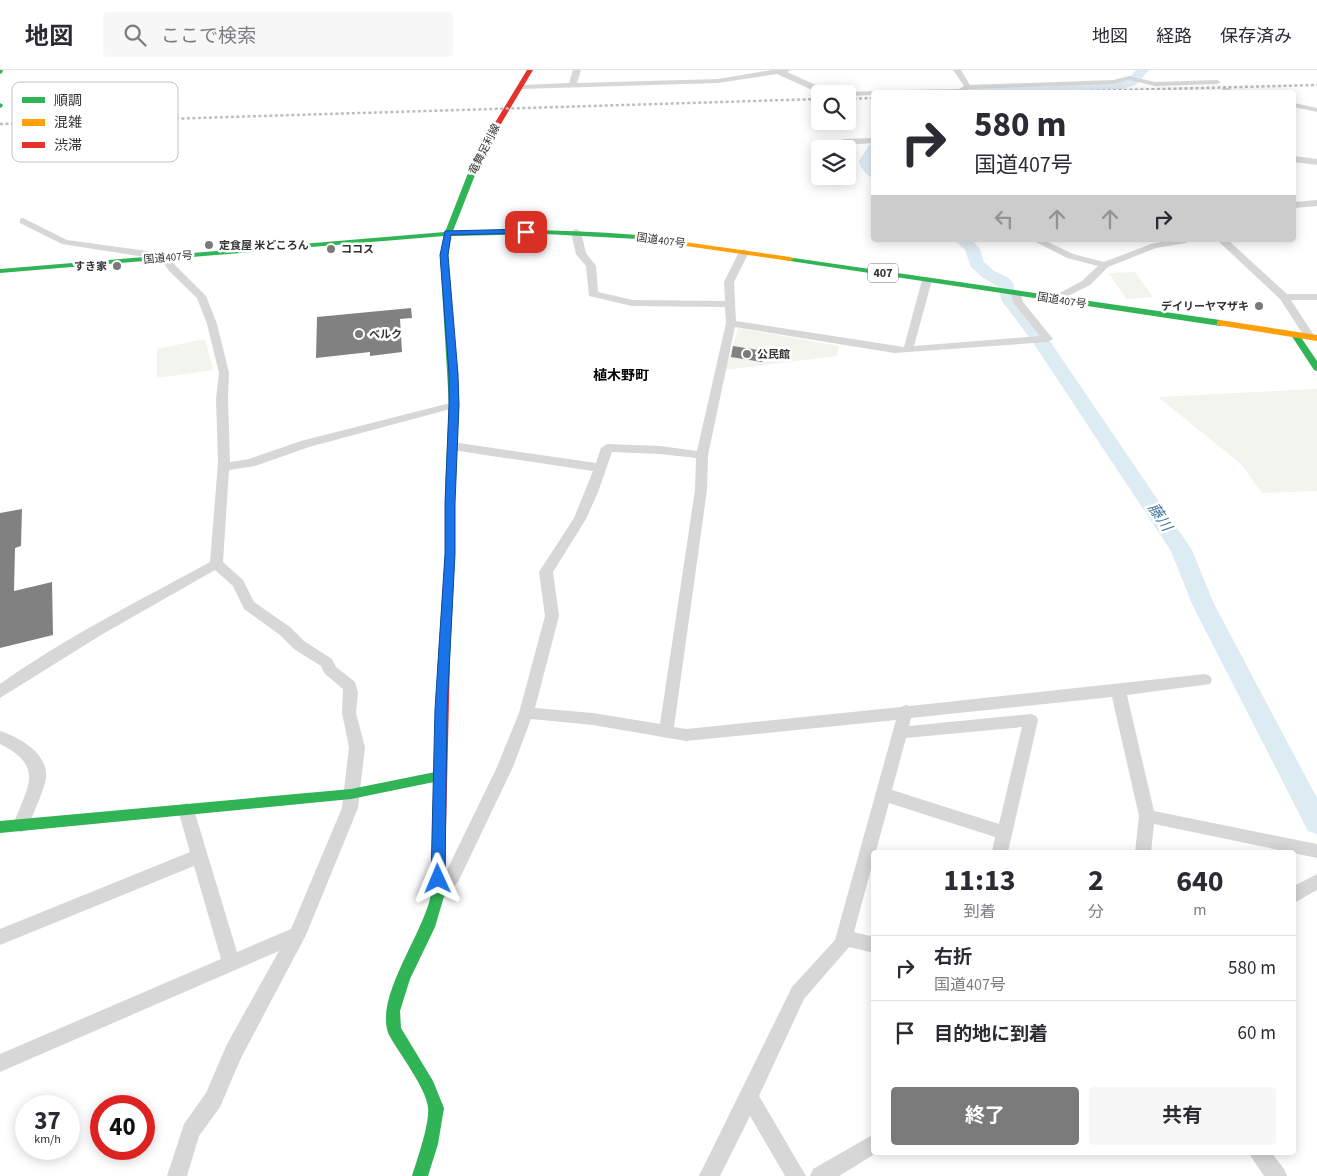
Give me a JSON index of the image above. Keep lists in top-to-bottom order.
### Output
{
  "streets": {
    "main road": ["竜舞足利線", "国道407号", "407"]
  },
  "crossings": [
    ["竜舞足利線", "国道407号"]
  ],
  "districts": ["植木野町"],
  "water": ["藤川"],
  "places": [
    "定食屋 米どころん",
    "ココス",
    "すき家",
    "デイリーヤマザキ",
    "ベルク",
    "公民館"
  ],
  "legend": ["順調", "混雑", "渋滞"],
  "page": {
    "header": "地図",
    "search": "ここで検索",
    "nav": ["地図", "経路", "保存済み"],
    "turn": ["580 m", "国道407号"],
    "eta": [
      "11:13",
      "到着",
      "2",
      "分",
      "640",
      "m"
    ],
    "list": [
      {
        "name": "右折",
        "note": "国道407号",
        "value": "580 m"
      },
      {
        "name": "目的地に到着",
        "value": "60 m"
      }
    ],
    "buttons": ["終了", "共有"],
    "speed": "37 km/h",
    "limit": "40"
  }
}
